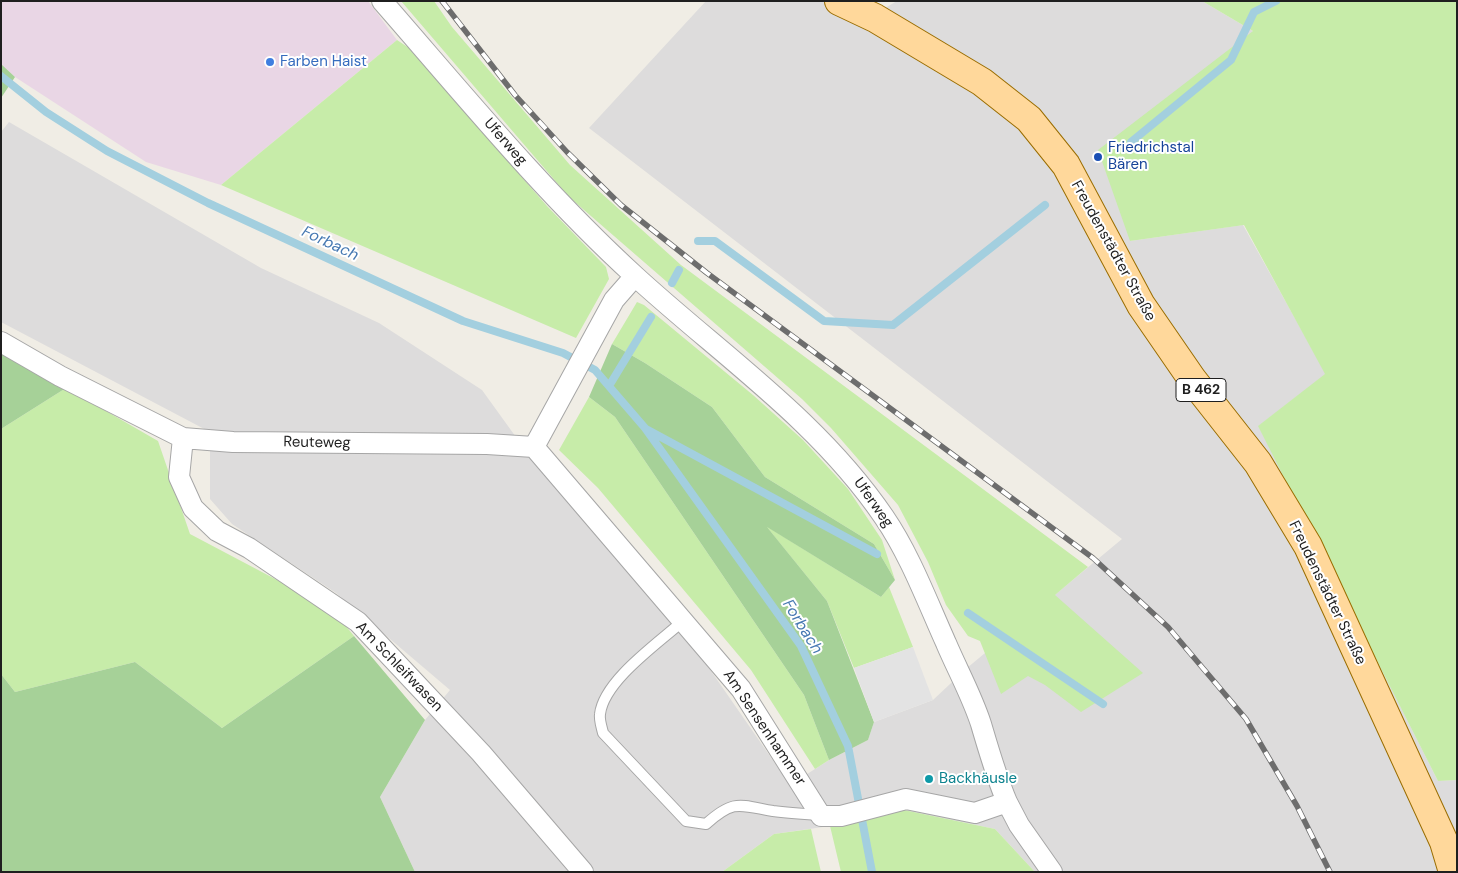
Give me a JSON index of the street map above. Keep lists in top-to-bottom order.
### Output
{
  "streets": {
    "main road": ["Freudenstädter Straße", "B 462"],
    "street": [
      "Uferweg",
      "Reuteweg",
      "Am Schleifwasen",
      "Am Sensenhammer"
    ]
  },
  "crossings": [
    ["Reuteweg", "Am Schleifwasen"],
    ["Reuteweg", "Am Sensenhammer"]
  ],
  "water": ["Forbach"],
  "places": ["Farben Haist", "Friedrichstal Bären", "Backhäusle"]
}
